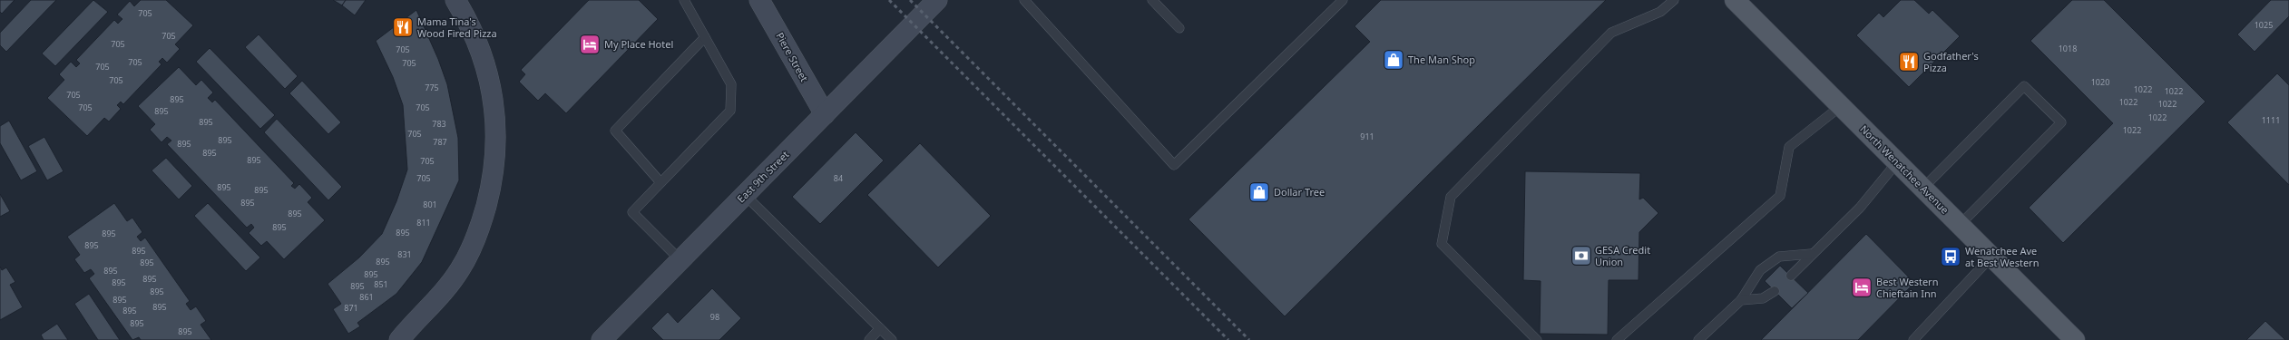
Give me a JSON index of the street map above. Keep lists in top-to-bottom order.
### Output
{
  "streets": {
    "main road": ["North Wenatchee Avenue"],
    "street": ["Piere Street", "East 9th Street"]
  },
  "crossings": [
    ["Piere Street", "East 9th Street"]
  ],
  "places": {
    "restaurant": ["Mama Tina's Wood Fired Pizza", "Godfather's Pizza"],
    "hotel": ["My Place Hotel", "Best Western Chieftain Inn"],
    "shop": ["The Man Shop", "Dollar Tree"],
    "bank": ["GESA Credit Union"],
    "bus stop": ["Wenatchee Ave at Best Western"]
  },
  "house_numbers": [
    "705",
    "1025",
    "705",
    "705",
    "1018",
    "705",
    "705",
    "705",
    "705",
    "705",
    "1020",
    "775",
    "1022",
    "1022",
    "705",
    "895",
    "1022",
    "1022",
    "705",
    "705",
    "895",
    "1022",
    "1111",
    "895",
    "783",
    "1022",
    "705",
    "911",
    "895",
    "787",
    "895",
    "895",
    "895",
    "705",
    "705",
    "84",
    "895",
    "895",
    "895",
    "801",
    "895",
    "811",
    "895",
    "895",
    "895",
    "895",
    "895",
    "831",
    "895",
    "895",
    "895",
    "895",
    "895",
    "895",
    "851",
    "895",
    "895",
    "861",
    "895",
    "895",
    "871",
    "895",
    "98",
    "895",
    "895"
  ]
}
